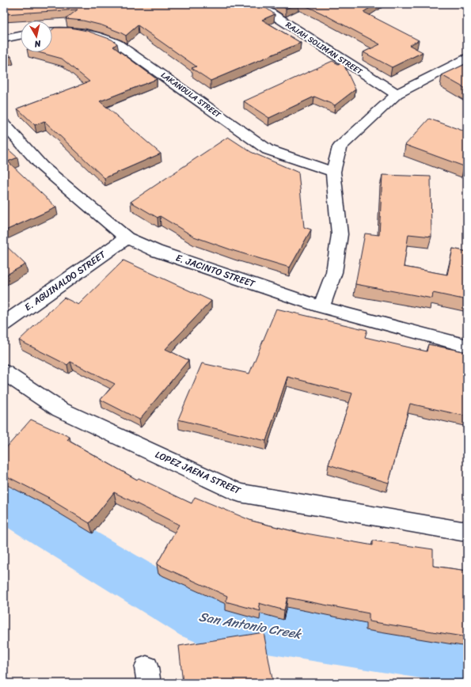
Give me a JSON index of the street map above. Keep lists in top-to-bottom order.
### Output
{
  "streets": {
    "street": [
      "RAJAH SOLIMAN STREET",
      "LAKANDULA STREET",
      "E. JACINTO STREET",
      "E. AGUINALDO STREET",
      "LOPEZ JAENA STREET"
    ]
  },
  "crossings": [
    ["E. JACINTO STREET", "E. AGUINALDO STREET"]
  ],
  "water": ["San Antonio Creek"],
  "north": "bottom"
}
